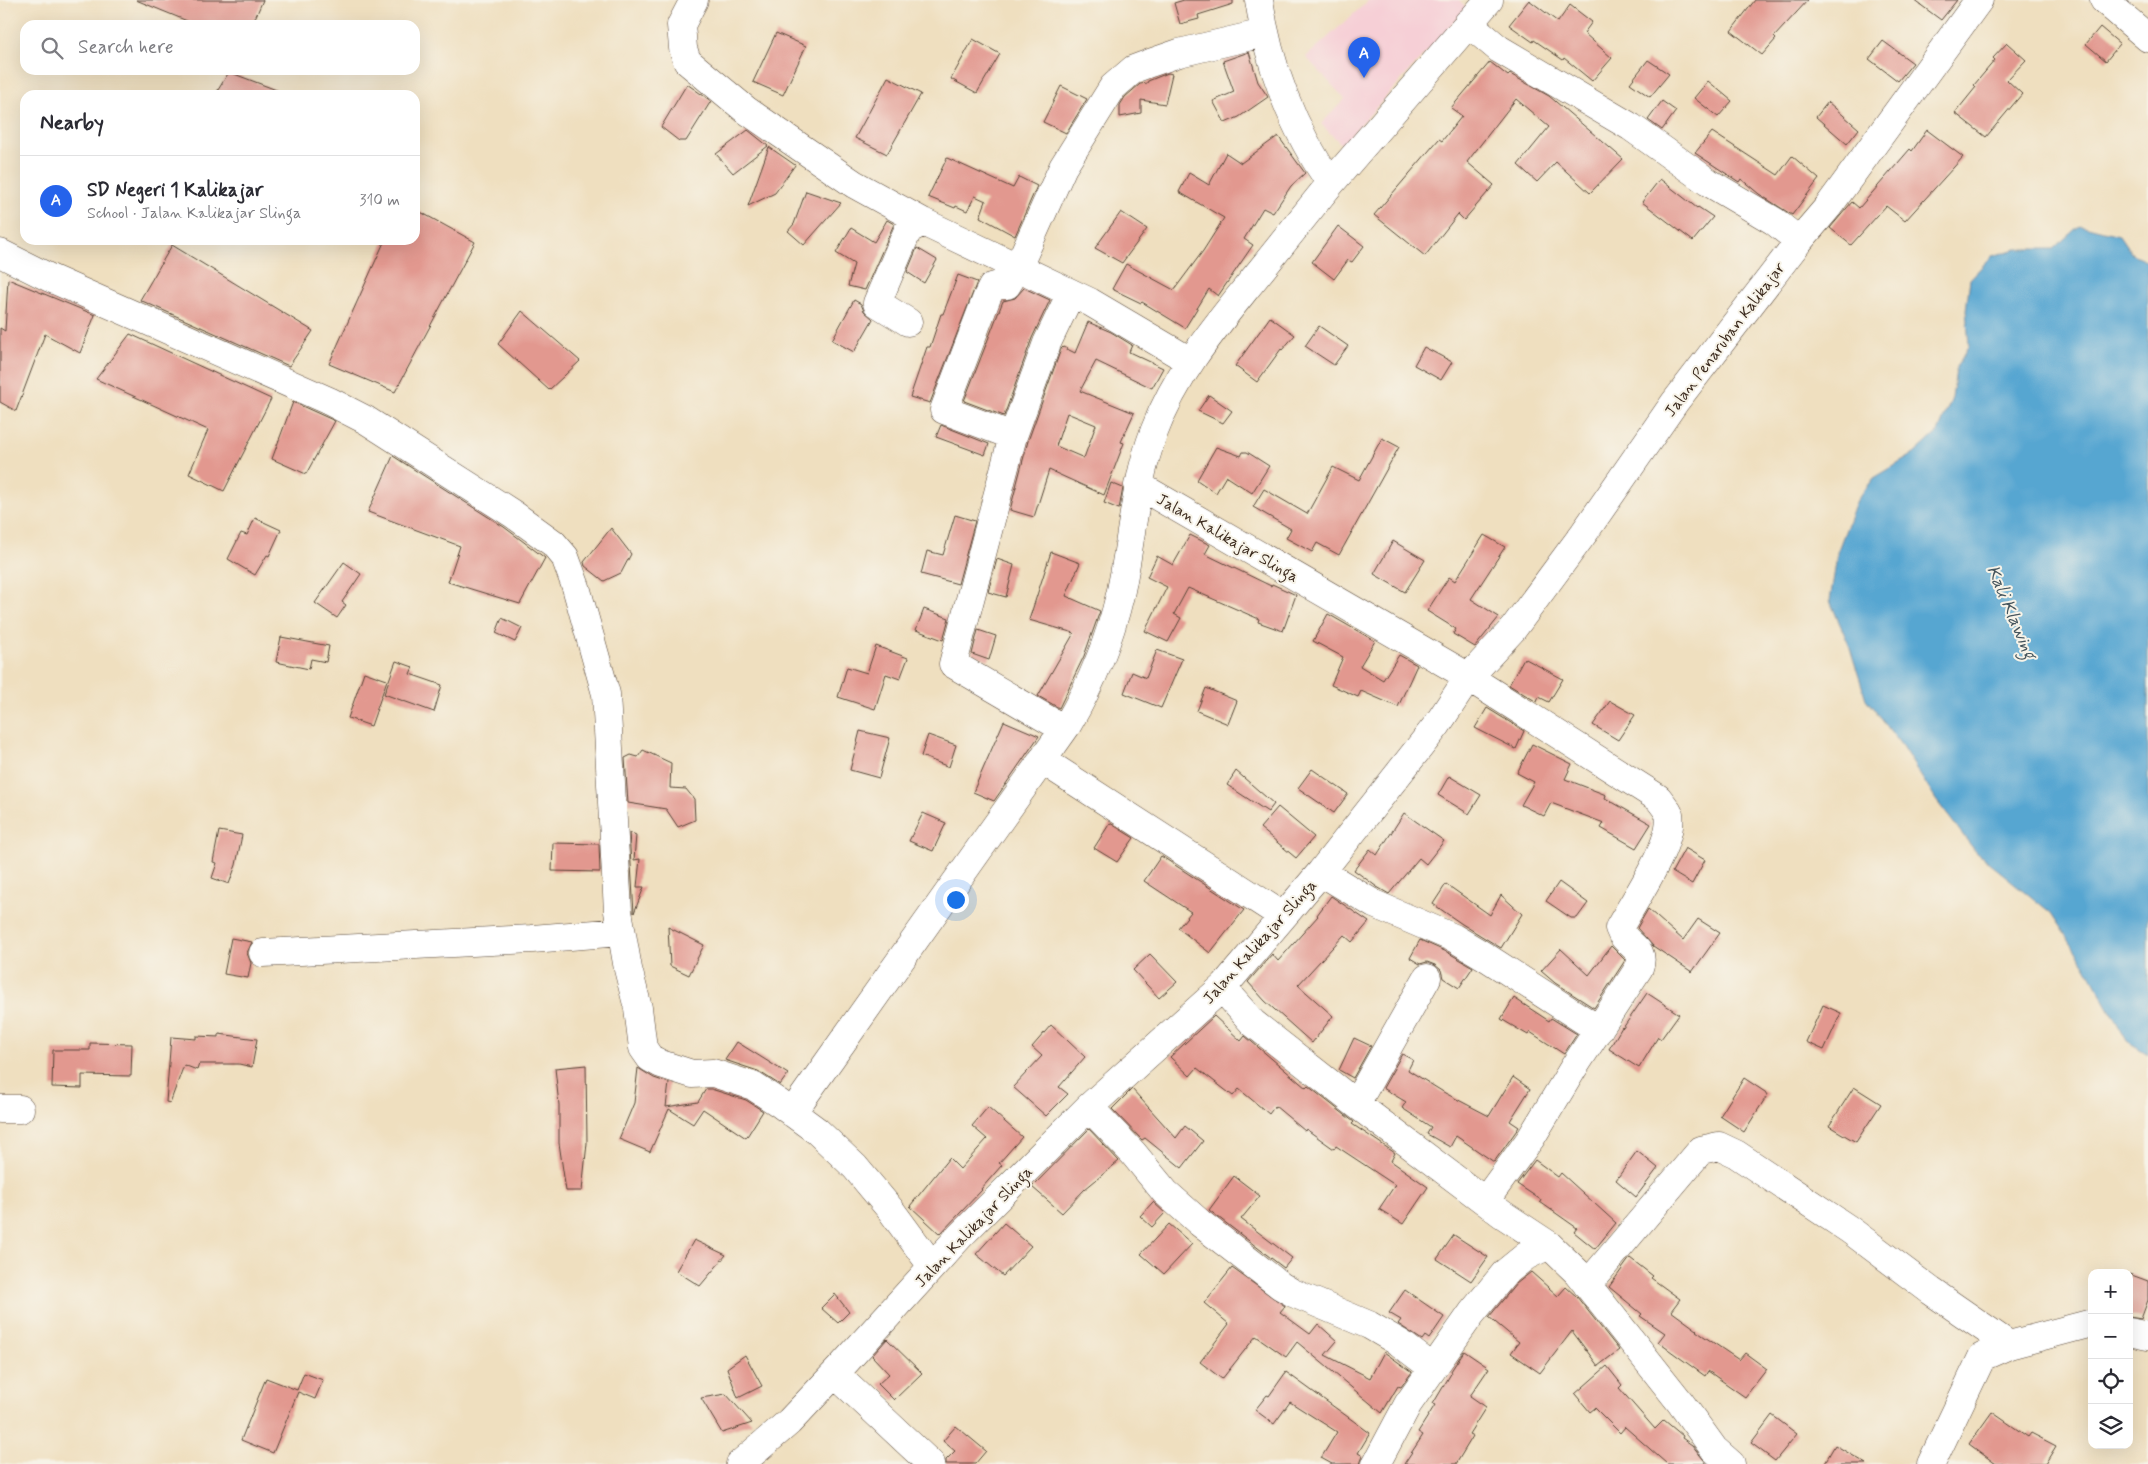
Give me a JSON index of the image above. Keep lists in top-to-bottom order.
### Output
{
  "streets": {
    "street": ["Jalan Penaruban Kalikajar", "Jalan Kalikajar Slinga"]
  },
  "crossings": [
    ["Jalan Penaruban Kalikajar", "Jalan Kalikajar Slinga"]
  ],
  "water": ["Kali Klawing"],
  "page": {
    "search": "Search here",
    "pins": "A",
    "heading": "Nearby",
    "list": [
      {
        "mark": "A",
        "name": "SD Negeri 1 Kalikajar",
        "note": "School · Jalan Kalikajar Slinga",
        "value": "310 m"
      }
    ],
    "map_buttons": ["+", "−"]
  }
}
